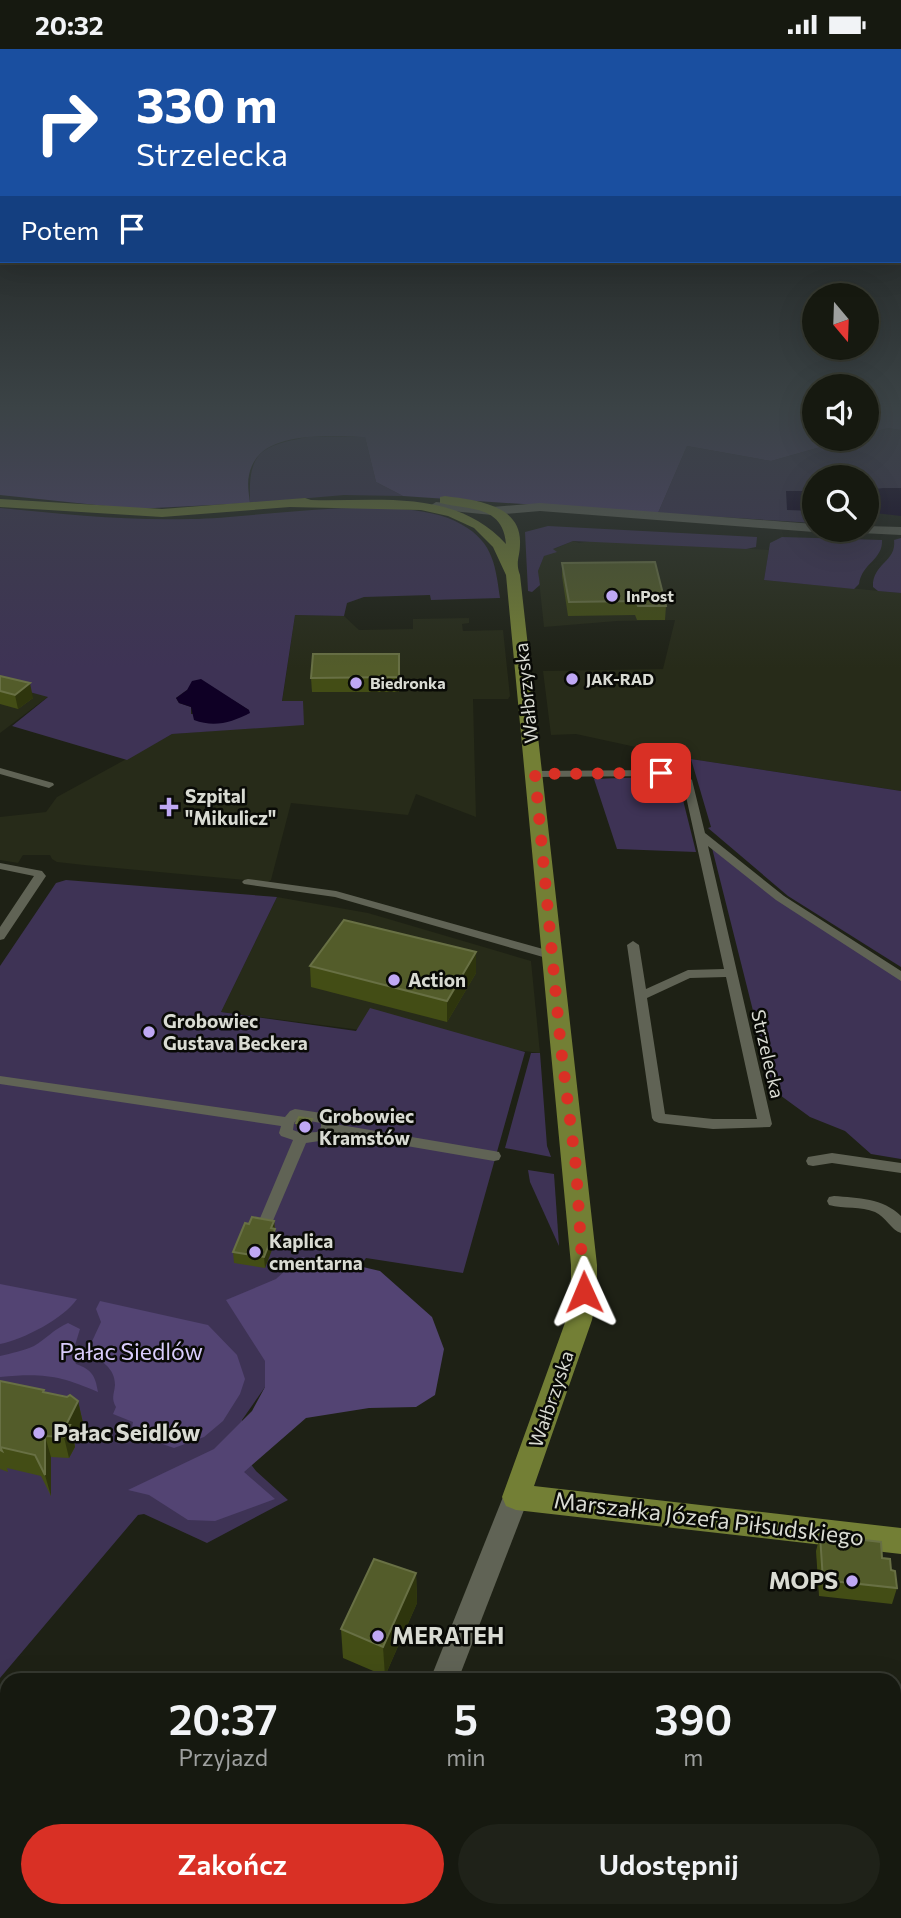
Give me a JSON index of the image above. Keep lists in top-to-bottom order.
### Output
{
  "streets": {
    "main road": ["Wałbrzyska", "Marszałka Józefa Piłsudskiego"],
    "street": ["Strzelecka"]
  },
  "crossings": [
    ["Wałbrzyska", "Strzelecka"],
    ["Wałbrzyska", "Marszałka Józefa Piłsudskiego"]
  ],
  "parks": ["Pałac Siedlów"],
  "places": {
    "other": [
      "InPost",
      "JAK-RAD",
      "Biedronka",
      "Action",
      "Grobowiec Gustava Beckera",
      "Grobowiec Kramstów",
      "Kaplica cmentarna",
      "Pałac Seidlów",
      "MOPS",
      "MERATEH"
    ],
    "health": ["Szpital \"Mikulicz\""]
  },
  "north": "bottom",
  "page": {
    "status": "20:32",
    "turn": ["330 m", "Strzelecka"],
    "then": "Potem",
    "eta": [
      "20:37",
      "Przyjazd",
      "5",
      "min",
      "390",
      "m"
    ],
    "buttons": ["Zakończ", "Udostępnij"]
  }
}
